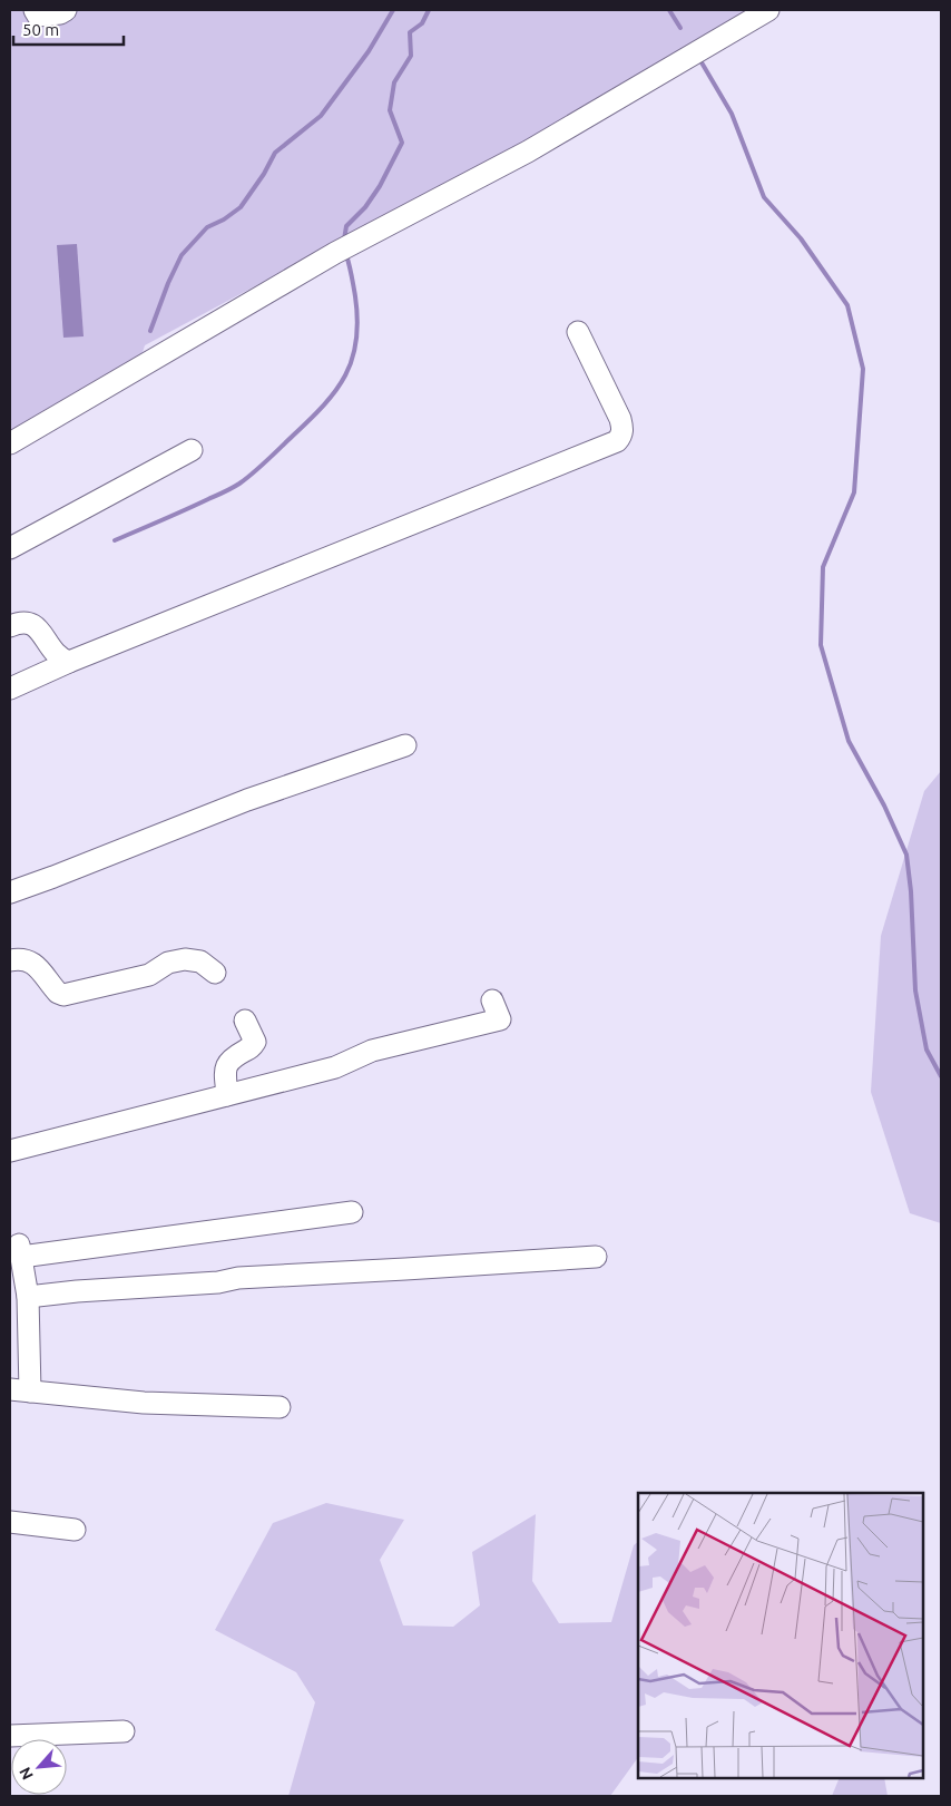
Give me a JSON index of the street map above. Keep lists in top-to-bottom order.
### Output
{
  "scale_bar": "50 m",
  "north": "bottom left"
}
